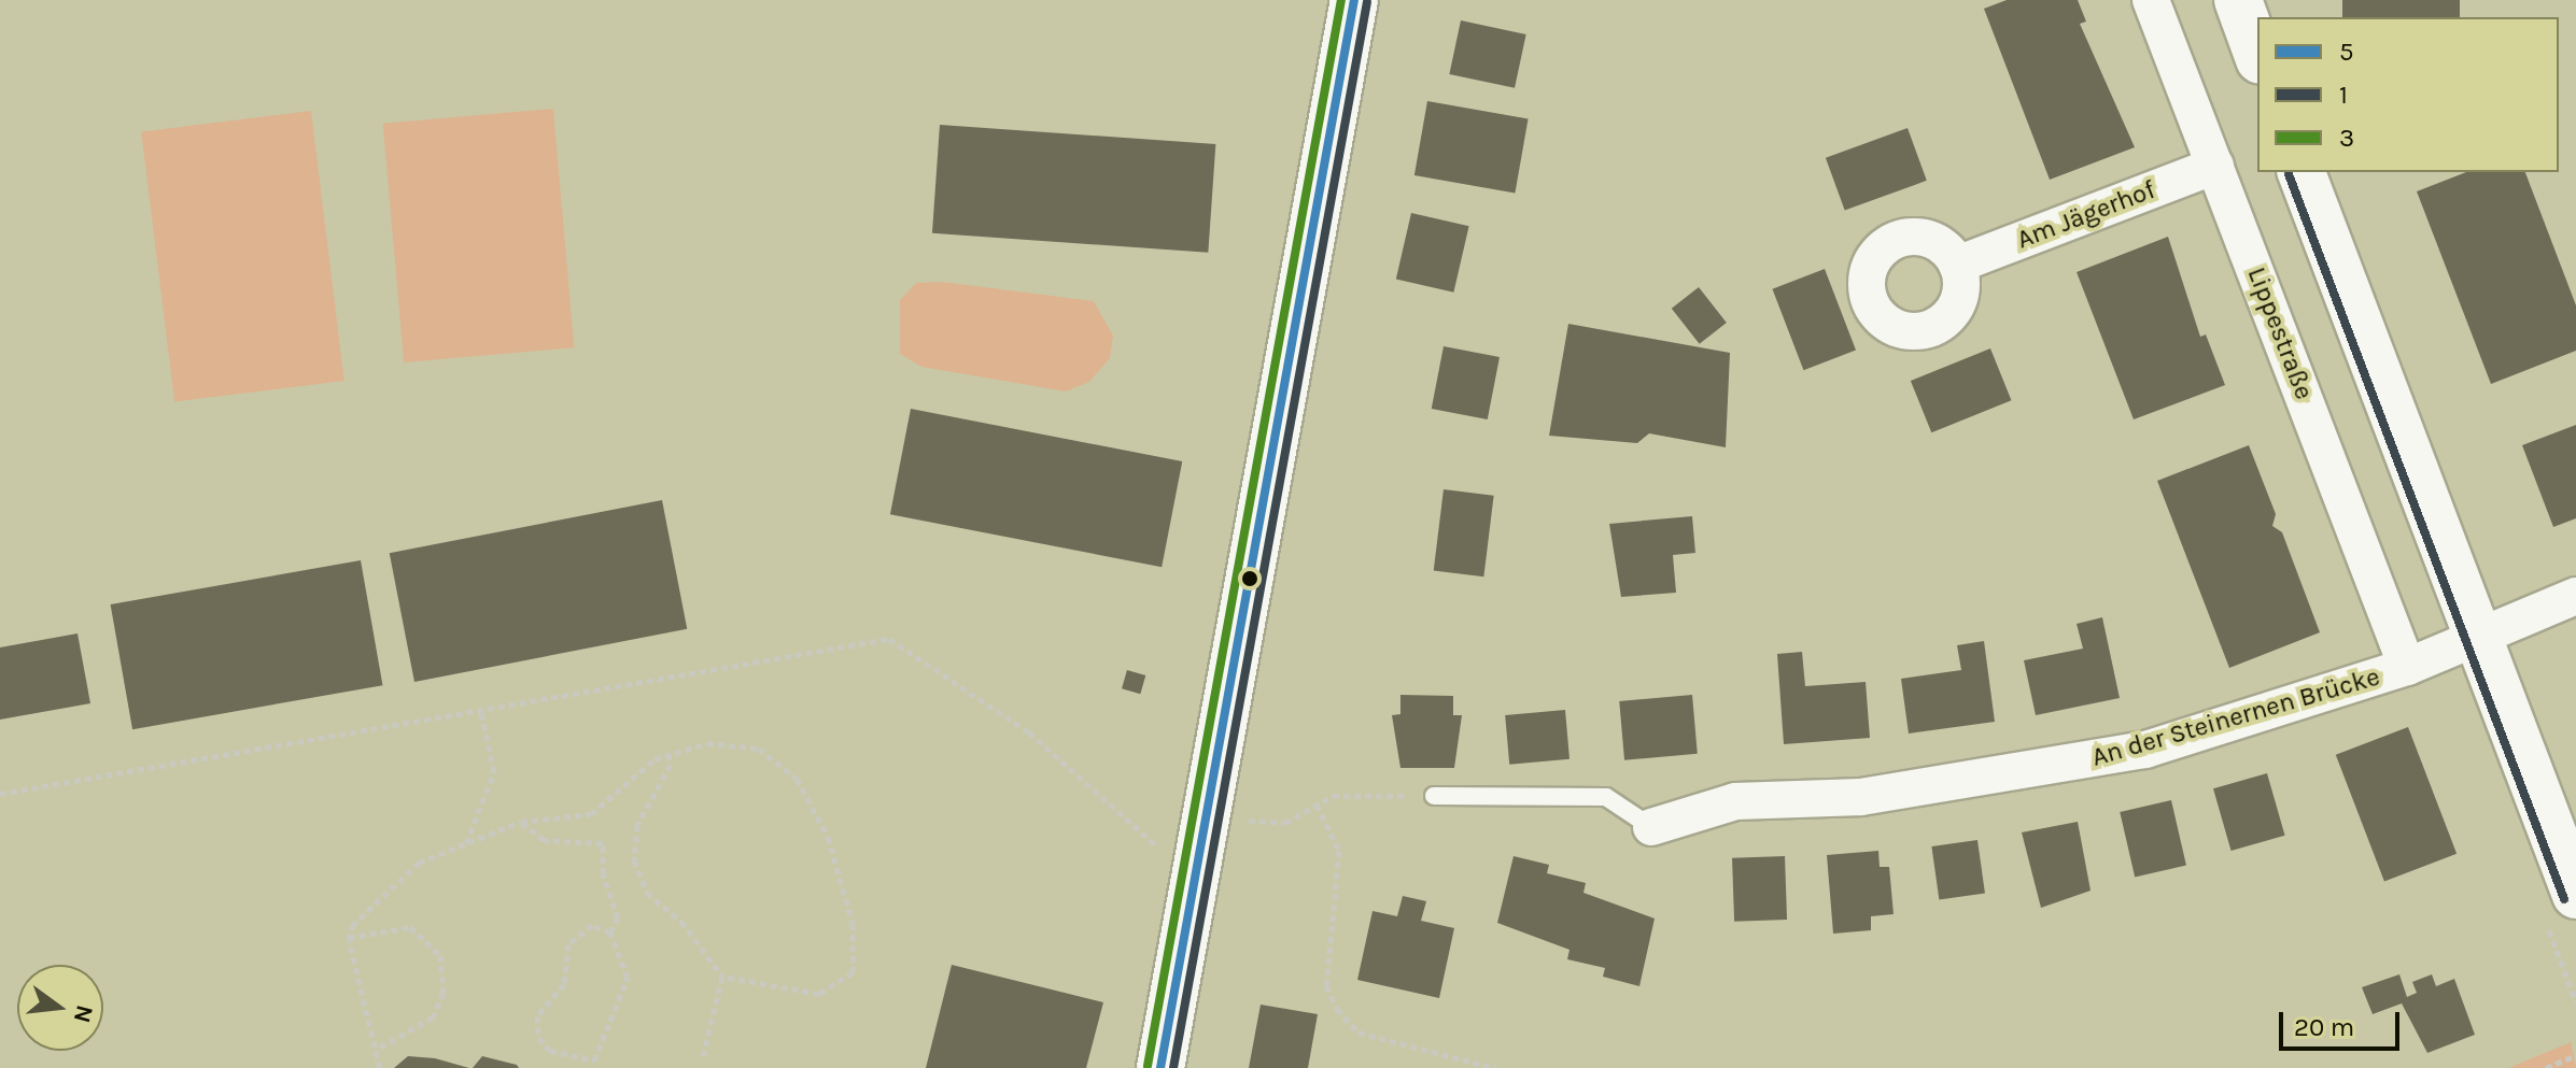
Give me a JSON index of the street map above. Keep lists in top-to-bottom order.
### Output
{
  "streets": {
    "street": ["Am Jägerhof", "Lippestraße", "An der Steinernen Brücke"]
  },
  "crossings": [
    ["Am Jägerhof", "Lippestraße"],
    ["Lippestraße", "An der Steinernen Brücke"]
  ],
  "lines": ["transit line 5", "transit line 3", "transit line 1"],
  "legend": ["5", "1", "3"],
  "scale_bar": "20 m",
  "north": "right"
}
